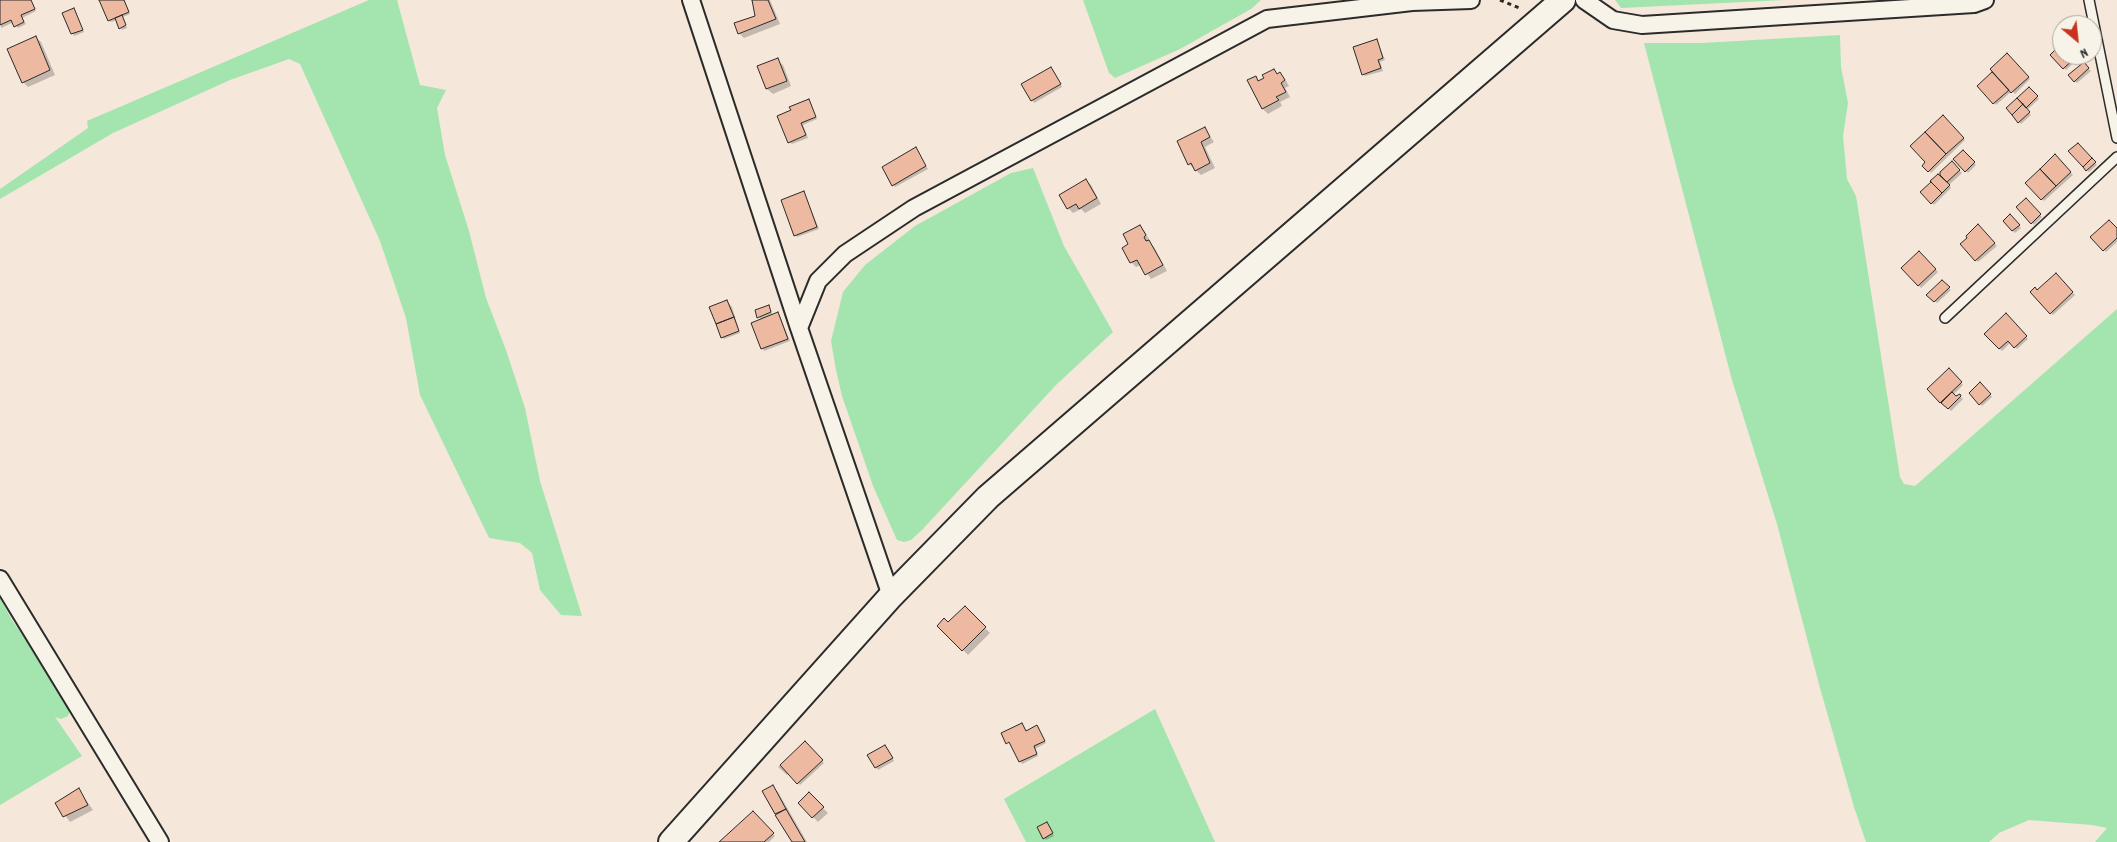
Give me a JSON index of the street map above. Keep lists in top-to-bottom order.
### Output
{
  "north": "bottom right"
}
